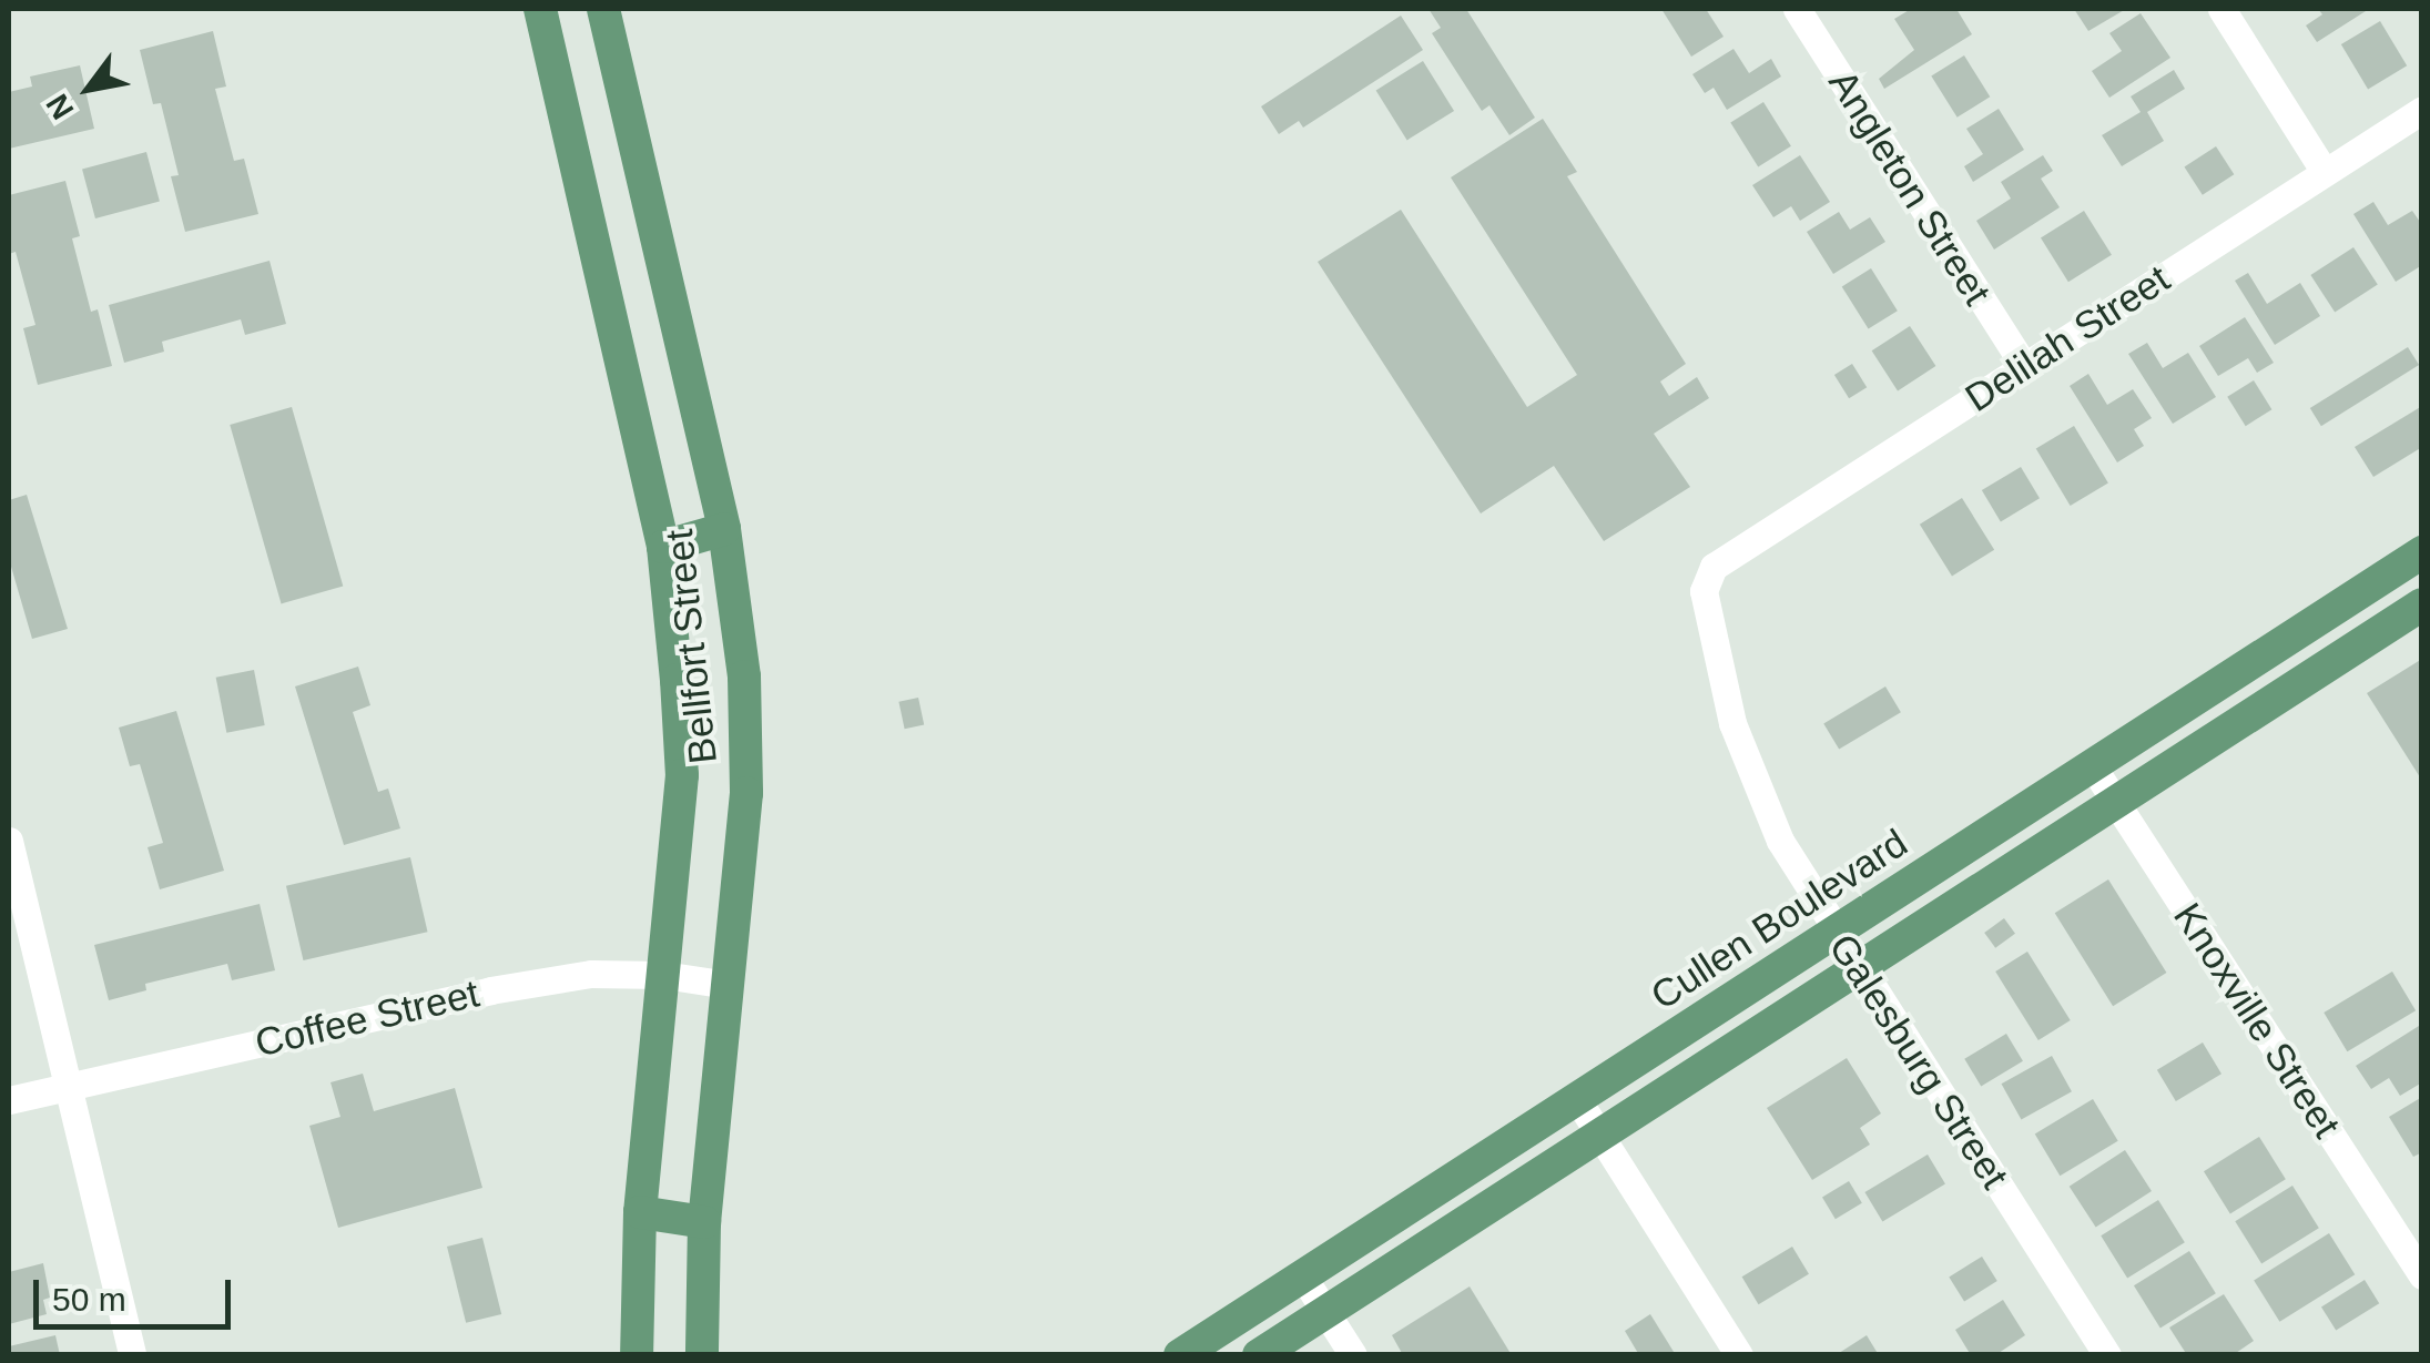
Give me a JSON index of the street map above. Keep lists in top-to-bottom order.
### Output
{
  "streets": {
    "main road": ["Bellfort Street", "Cullen Boulevard"],
    "street": [
      "Angleton Street",
      "Delilah Street",
      "Coffee Street",
      "Knoxville Street",
      "Galesburg Street"
    ]
  },
  "crossings": [
    ["Angleton Street", "Delilah Street"],
    ["Delilah Street", "Galesburg Street"],
    ["Bellfort Street", "Coffee Street"],
    ["Cullen Boulevard", "Knoxville Street"],
    ["Cullen Boulevard", "Galesburg Street"]
  ],
  "scale_bar": "50 m",
  "north": "bottom left"
}
